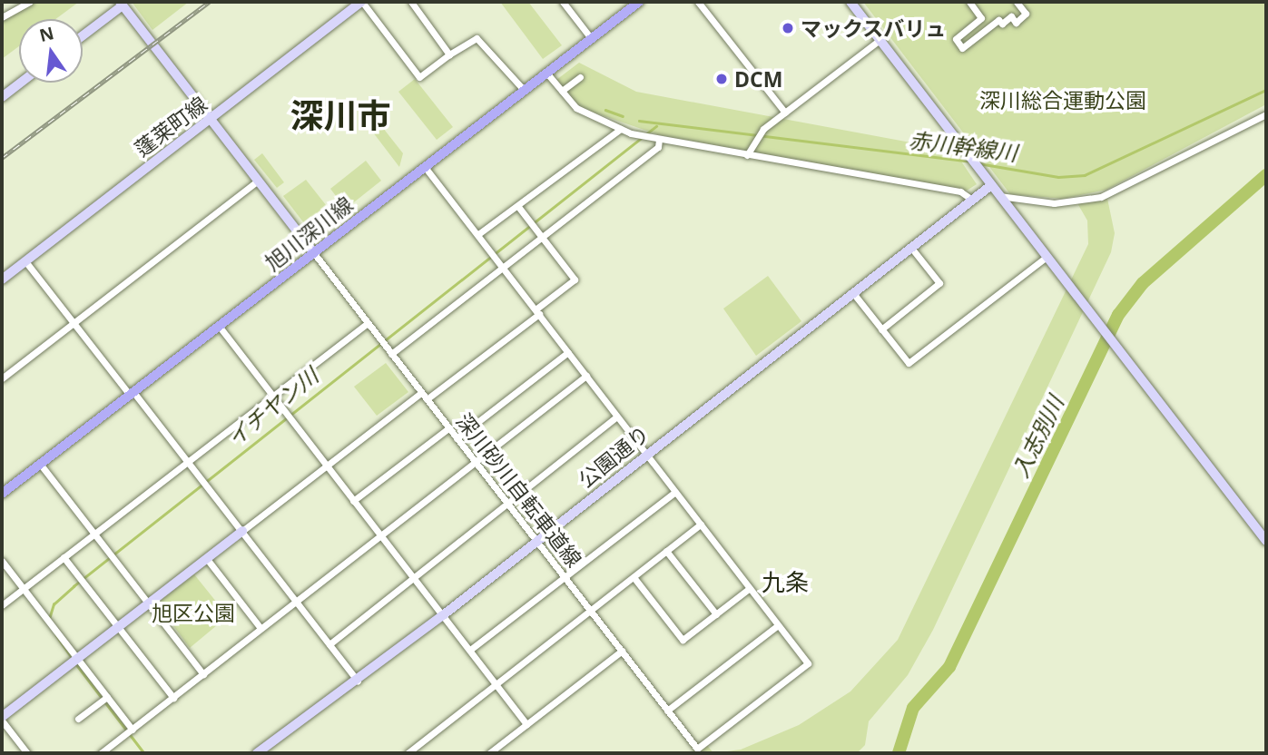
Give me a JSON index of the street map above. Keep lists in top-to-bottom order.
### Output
{
  "streets": {
    "main road": ["旭川深川線"],
    "street": ["蓬莱町線", "公園通り", "深川砂川自転車道線"]
  },
  "crossings": [
    ["旭川深川線", "深川砂川自転車道線"],
    ["公園通り", "深川砂川自転車道線"]
  ],
  "districts": ["深川市", "九条"],
  "water": ["赤川幹線川", "イチヤン川", "入志別川"],
  "parks": ["深川総合運動公園", "旭区公園"],
  "places": ["マックスバリュ", "DCM"],
  "north": "top"
}
